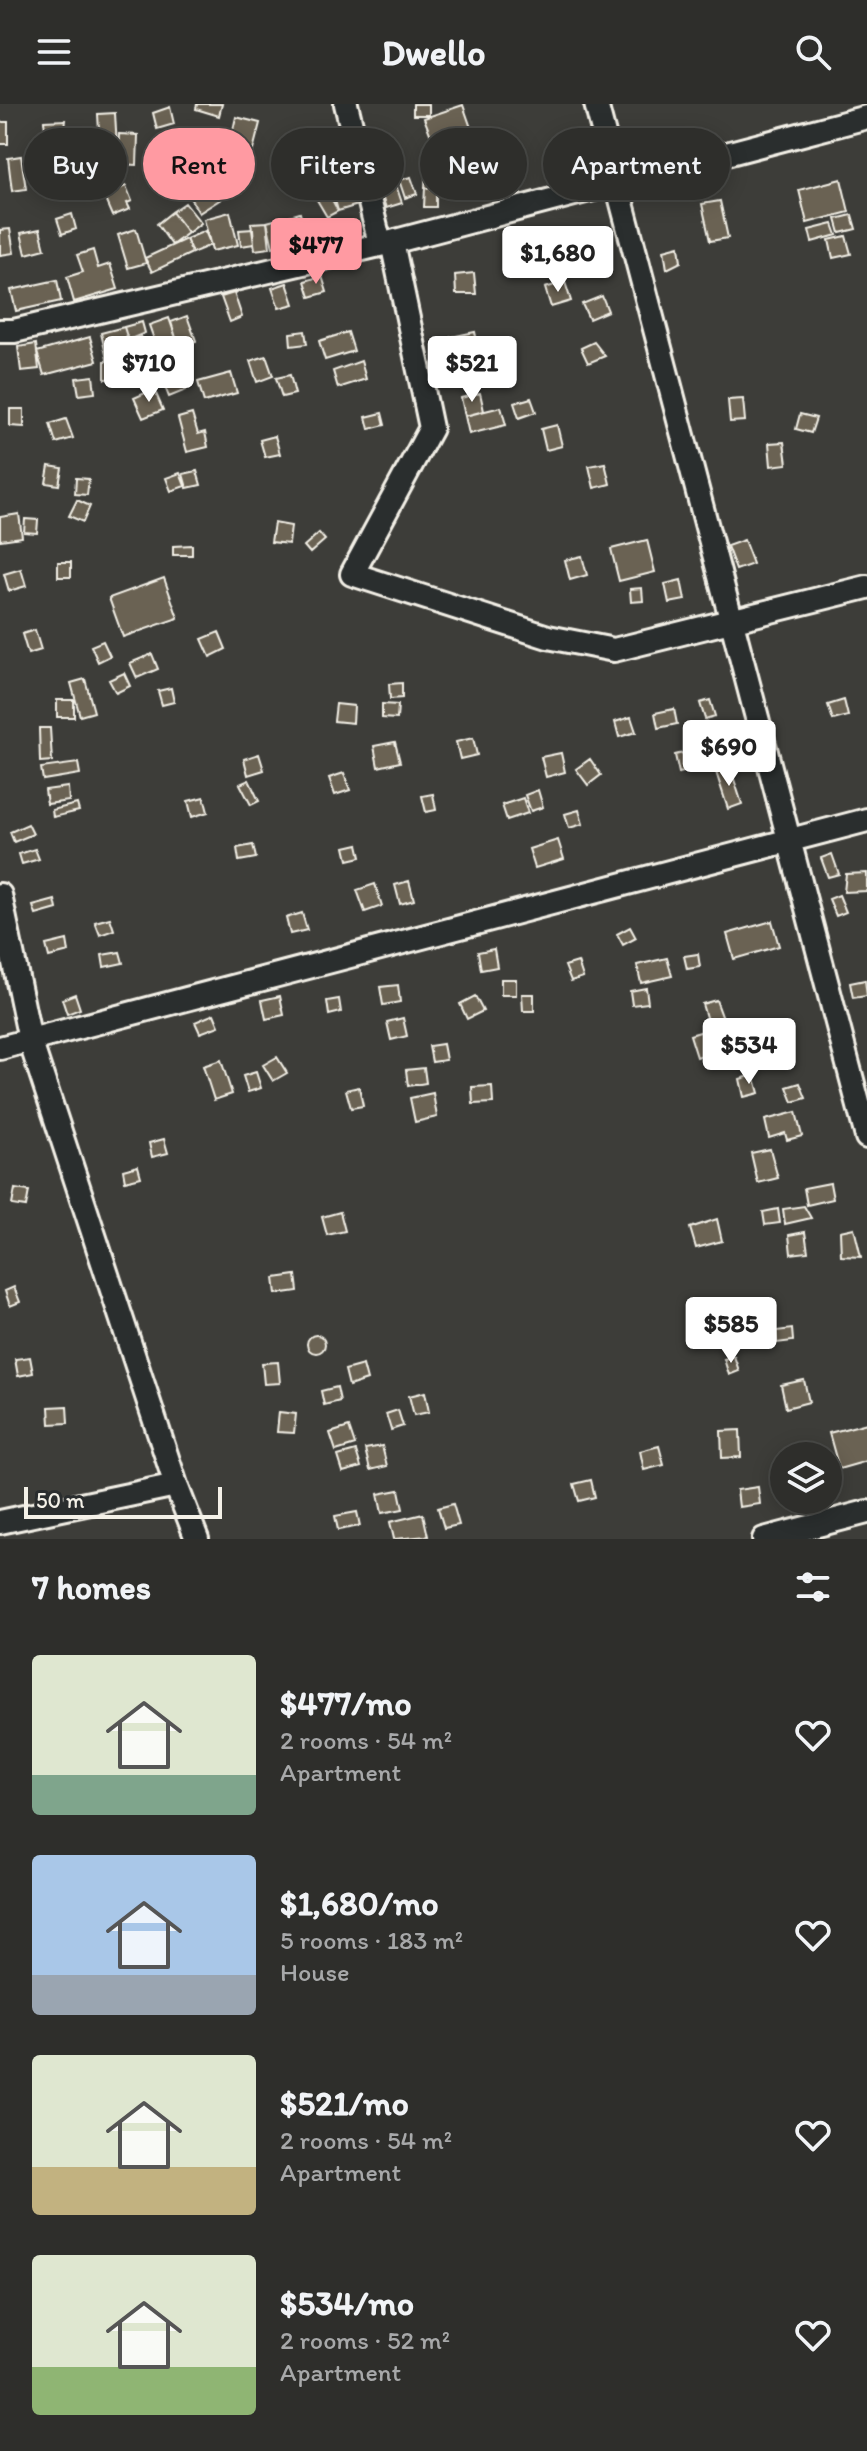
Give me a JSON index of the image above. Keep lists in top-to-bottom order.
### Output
{
  "scale_bar": "50 m",
  "page": {
    "header": "Dwello",
    "chip": [
      "Buy",
      "Rent",
      "Filters",
      "New",
      "Apartment"
    ],
    "price": [
      "$477",
      "$1,680",
      "$710",
      "$521",
      "$690",
      "$534",
      "$585"
    ],
    "scale": "50 m",
    "heading": "7 homes",
    "list": [
      {
        "name": "$477/mo",
        "note": "2 rooms · 54 m² · Apartment"
      },
      {
        "name": "$1,680/mo",
        "note": "5 rooms · 183 m² · House"
      },
      {
        "name": "$521/mo",
        "note": "2 rooms · 54 m² · Apartment"
      },
      {
        "name": "$534/mo",
        "note": "2 rooms · 52 m² · Apartment"
      }
    ]
  }
}
